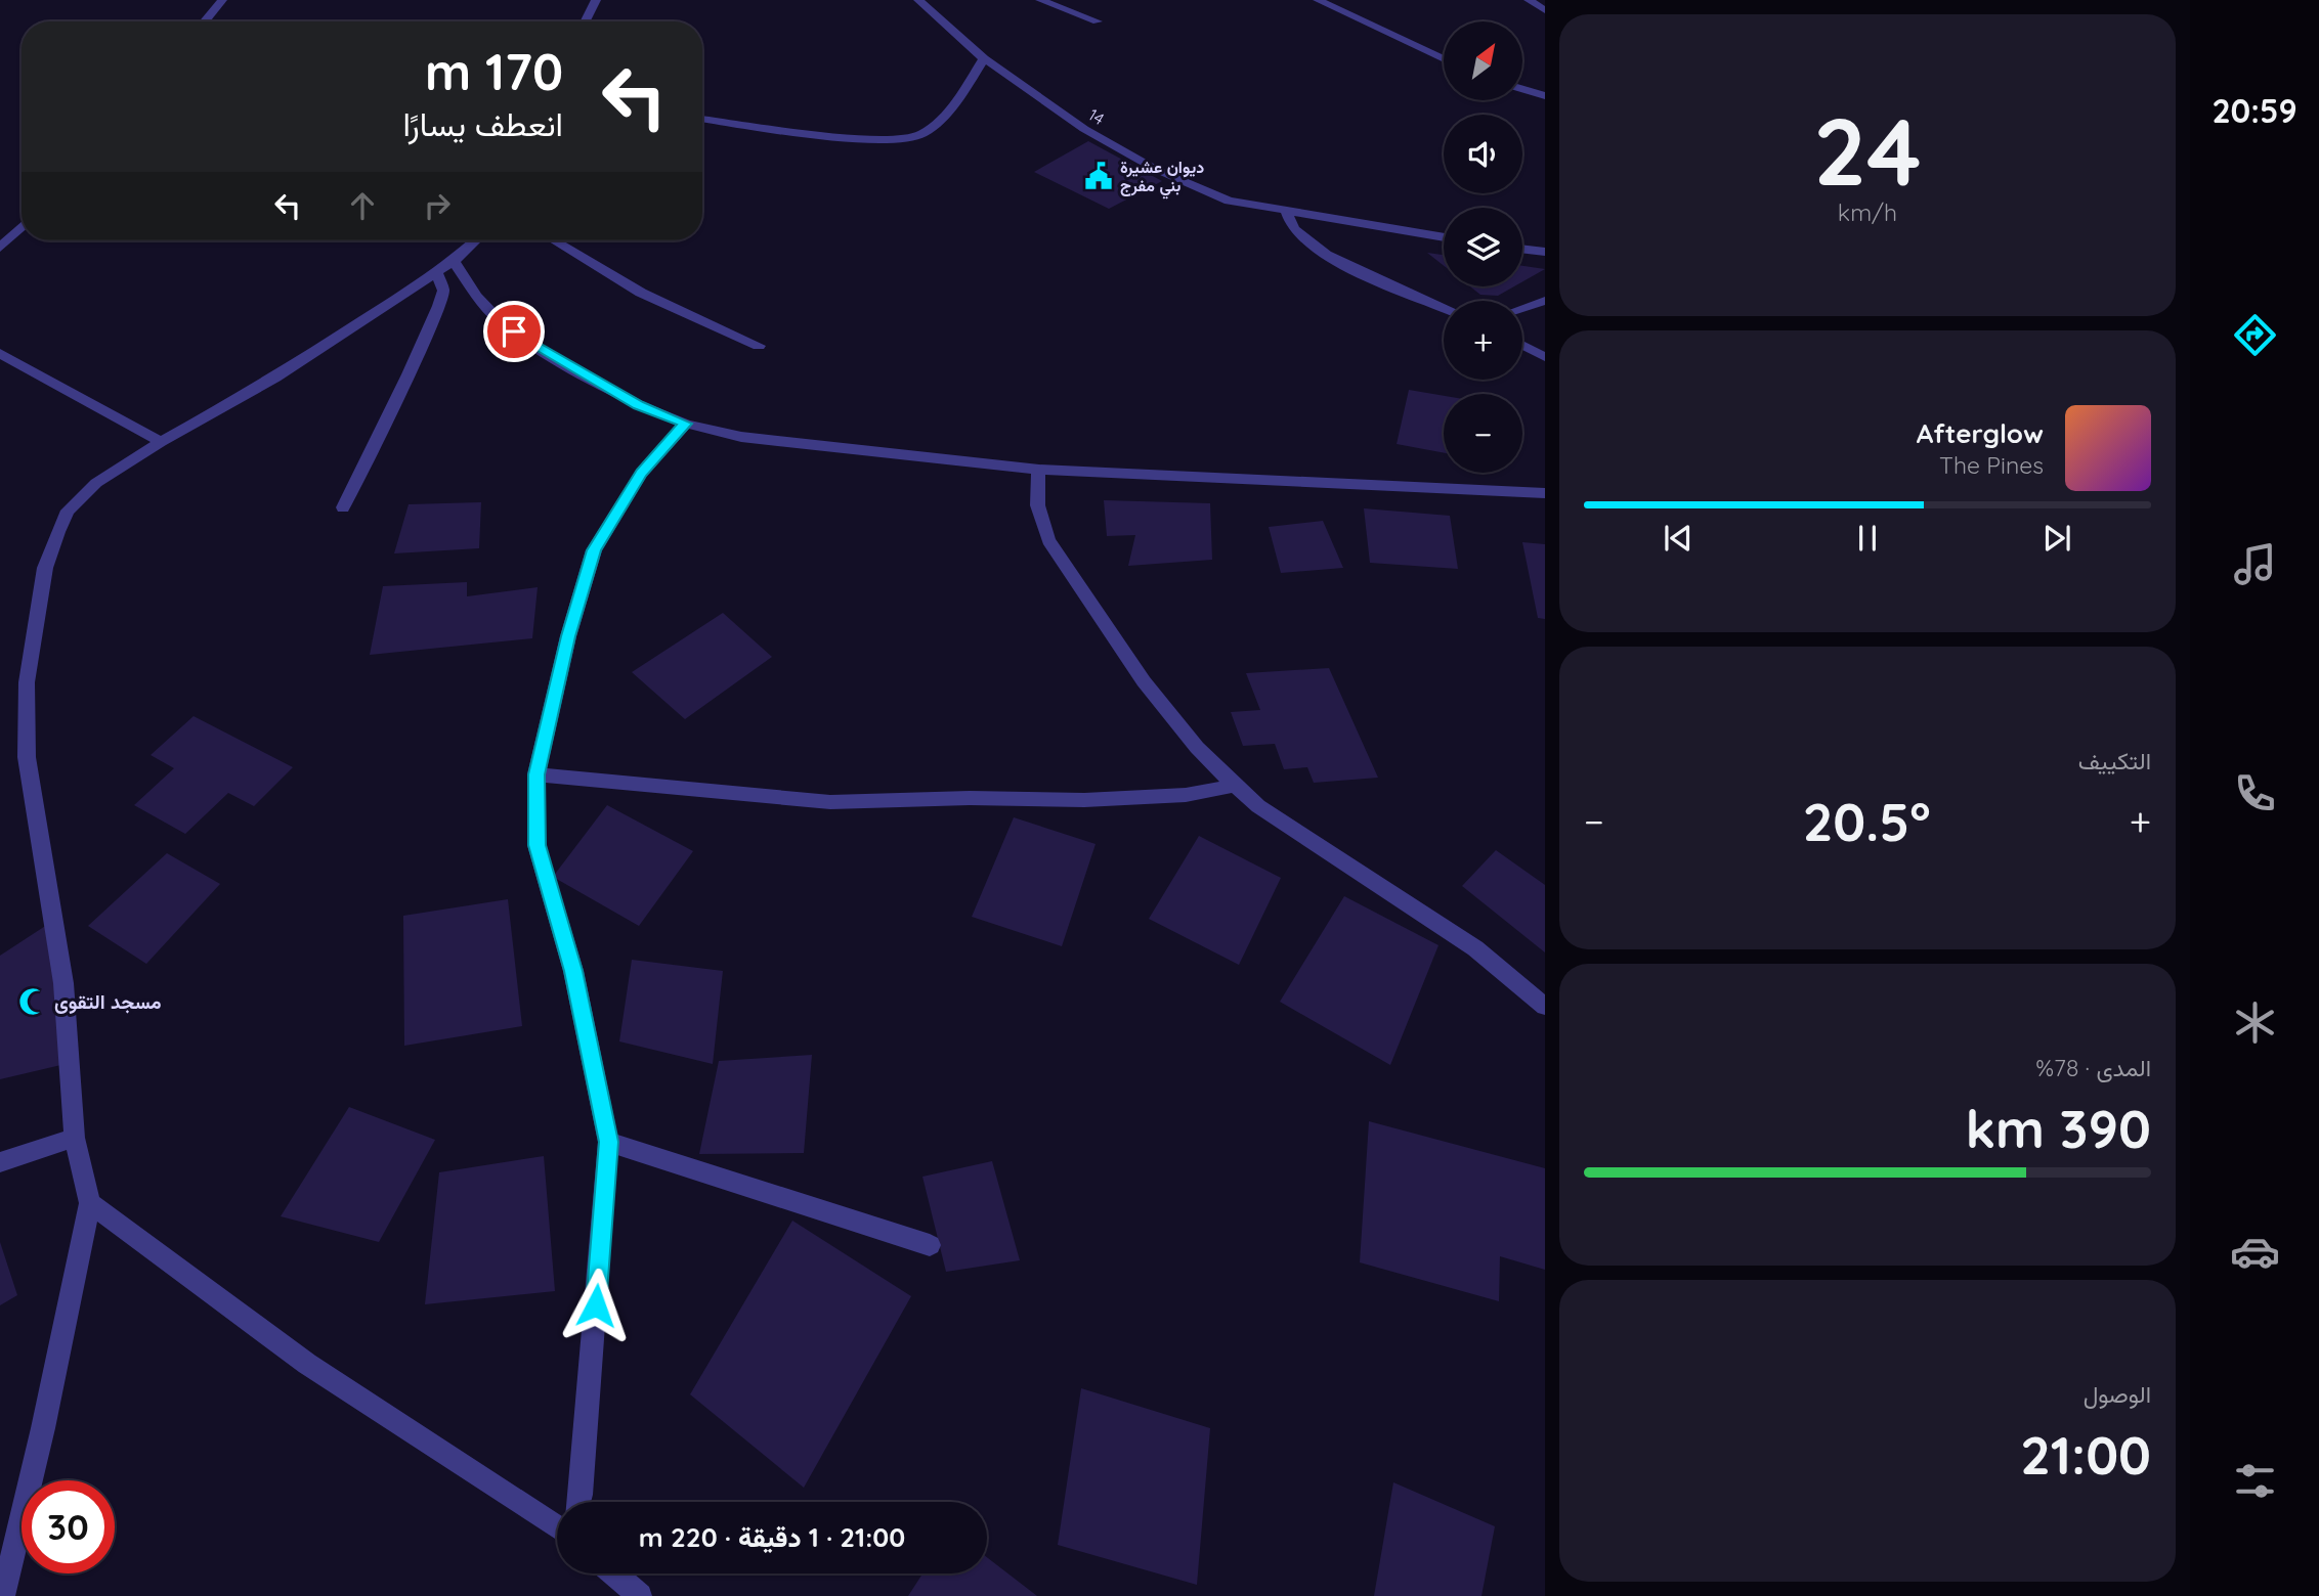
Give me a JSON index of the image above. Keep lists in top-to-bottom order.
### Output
{
  "streets": {
    "street": ["14"]
  },
  "places": {
    "public building": ["ديوان عشيرة بني مفرج"],
    "mosque": ["مسجد التقوى"]
  },
  "north": "top right",
  "page": {
    "tabs": "20:59",
    "tile": [
      ["24", "km/h"],
      "التكييف",
      ["المدى · 78%", "390 km"],
      ["الوصول", "21:00"]
    ],
    "map_buttons": ["+", "−"],
    "turn": ["170 m", "انعطف يسارًا"],
    "song": ["Afterglow", "The Pines"],
    "heat": ["−", "20.5°", "+"],
    "limit": "30",
    "trip": "21:00 · 1 دقيقة · 220 m"
  }
}
